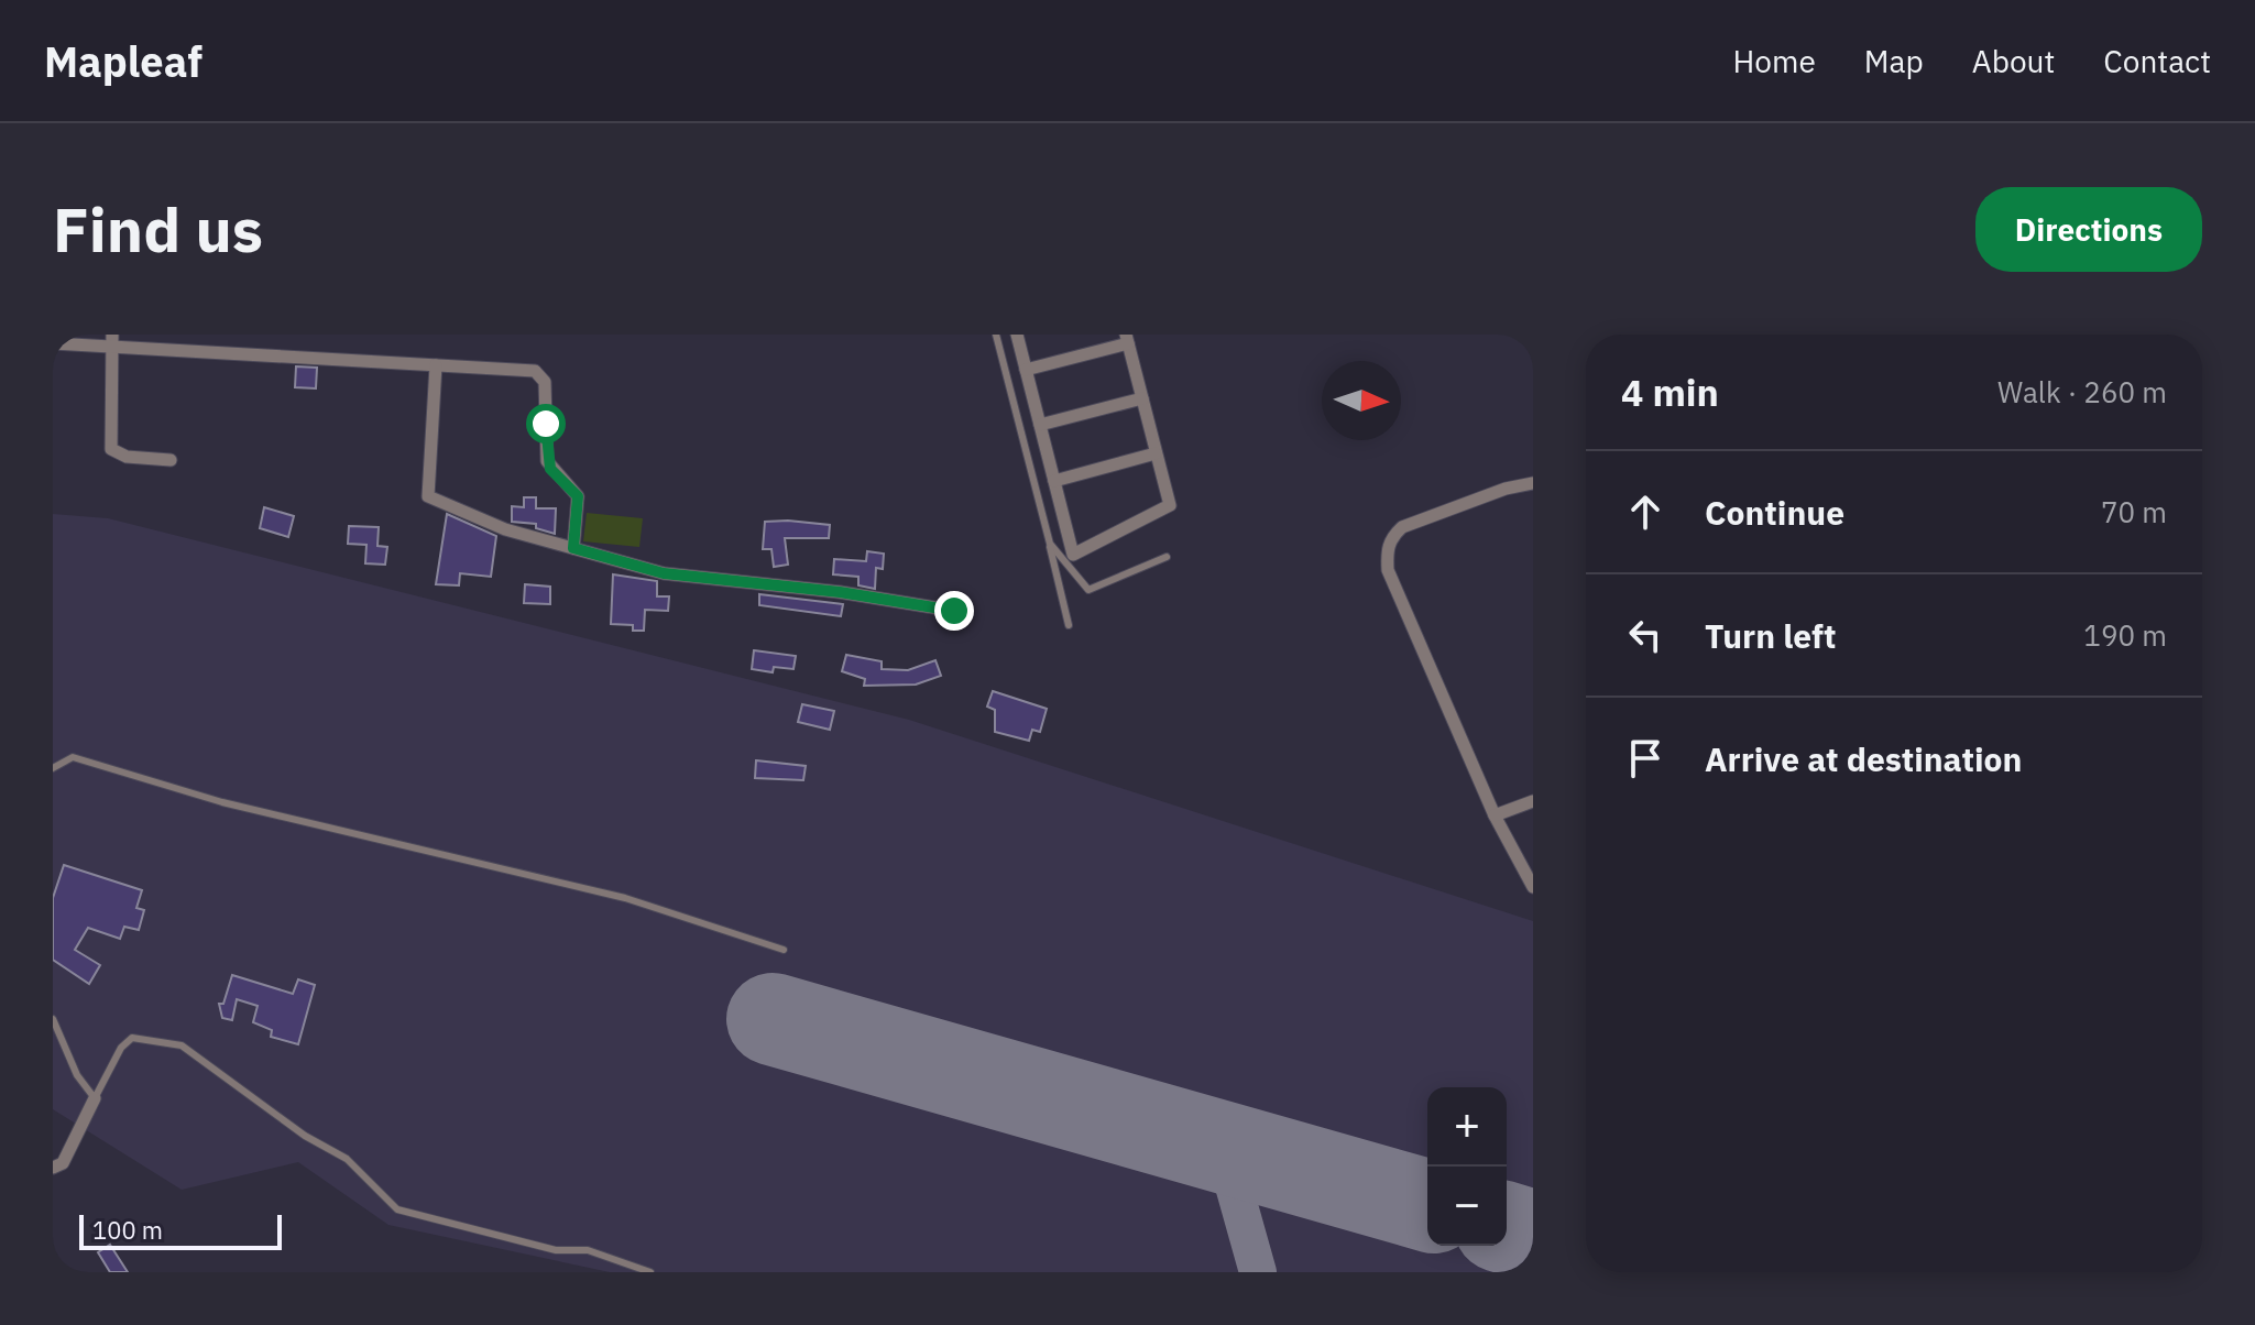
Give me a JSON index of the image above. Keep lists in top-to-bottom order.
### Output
{
  "scale_bar": "100 m",
  "north": "right",
  "page": {
    "header": "Mapleaf",
    "nav": [
      "Home",
      "Map",
      "About",
      "Contact"
    ],
    "buttons": "Directions",
    "title": "Find us",
    "heading": ["4 min", "Walk · 260 m"],
    "list": [
      ["Continue", "70 m"],
      ["Turn left", "190 m"],
      "Arrive at destination"
    ],
    "map_buttons": ["+", "−"],
    "scale": "100 m"
  }
}
